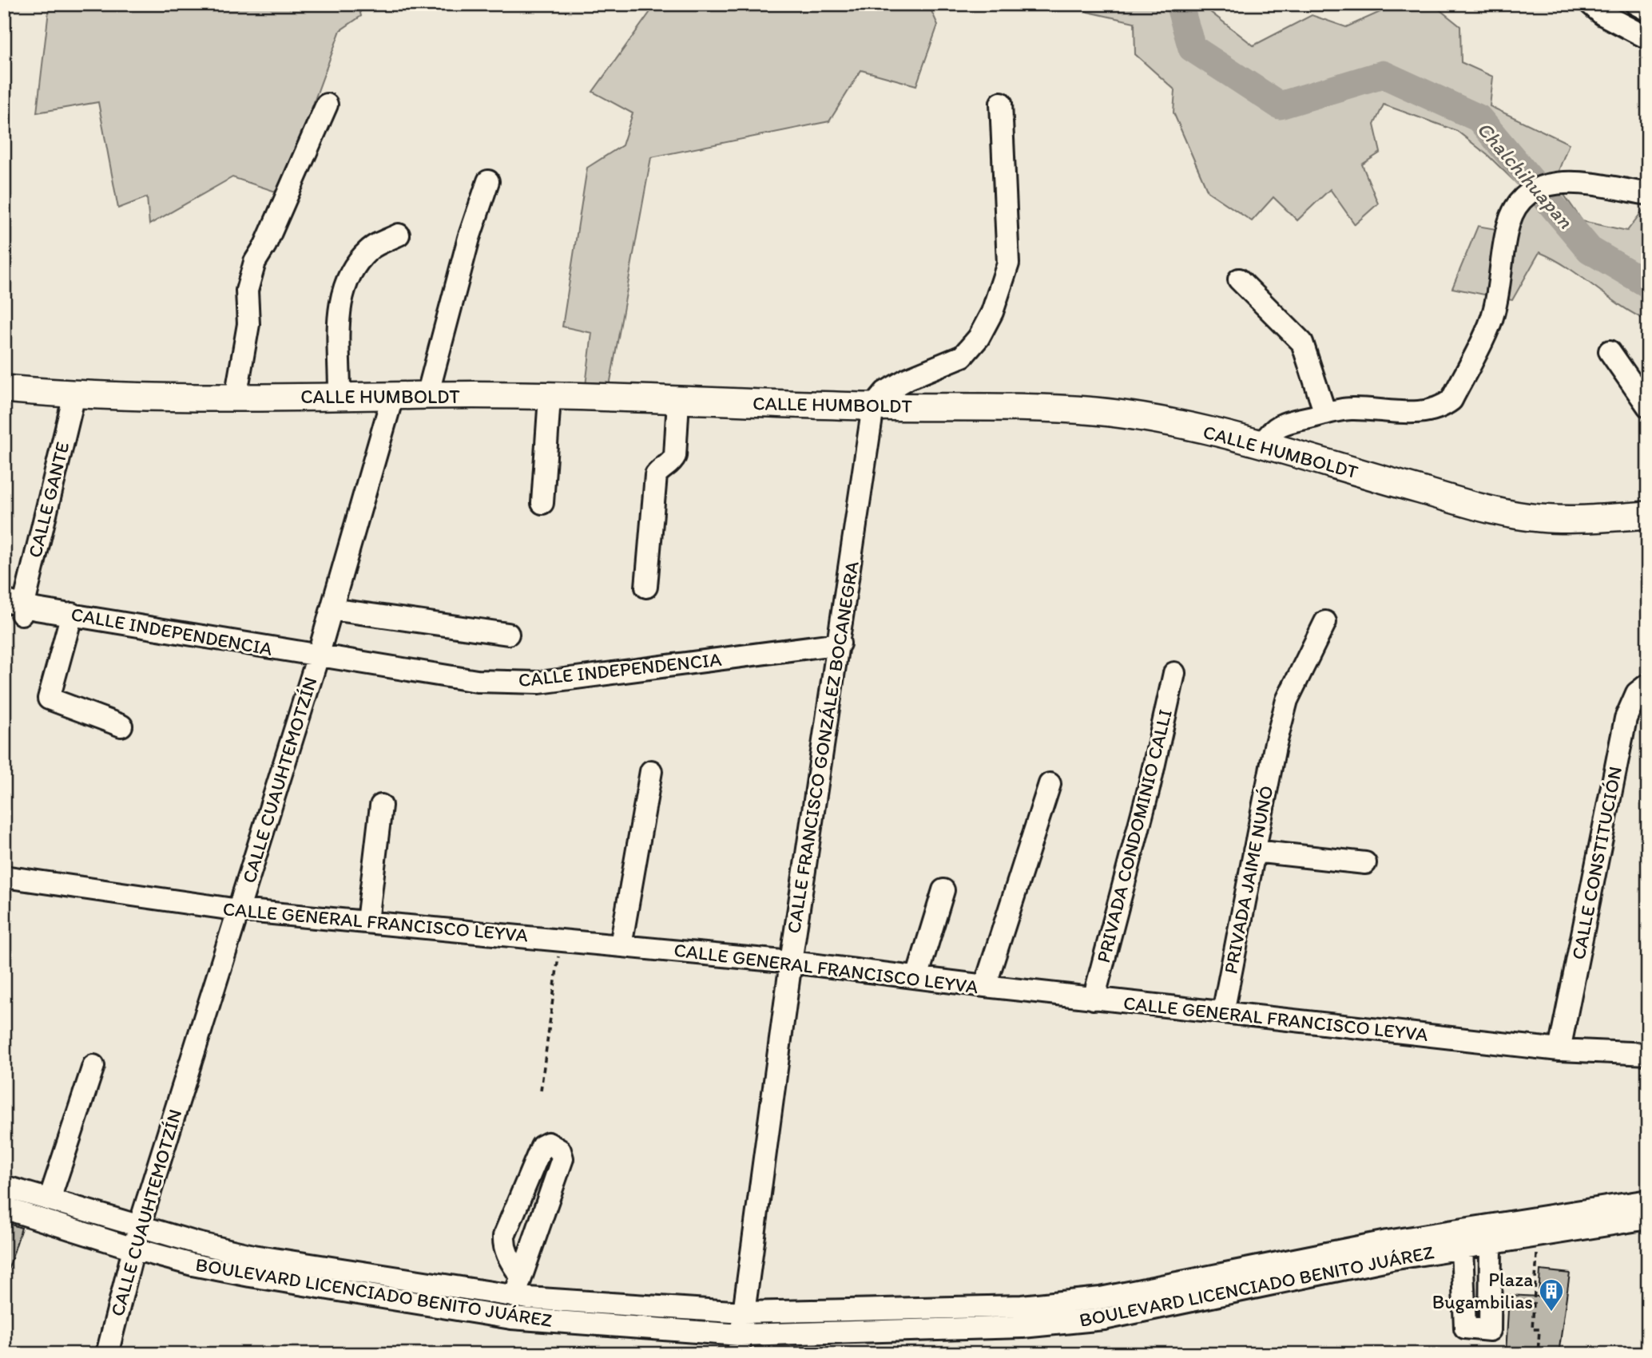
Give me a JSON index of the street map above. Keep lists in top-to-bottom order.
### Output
{
  "streets": {
    "main road": ["CALLE HUMBOLDT"],
    "street": [
      "CALLE GANTE",
      "CALLE INDEPENDENCIA",
      "CALLE FRANCISCO GONZÁLEZ BOCANEGRA",
      "CALLE CUAUHTEMOTZÍN",
      "PRIVADA CONDOMINIO CALLI",
      "CALLE CONSTITUCIÓN",
      "PRIVADA JAIME NUNÓ",
      "CALLE GENERAL FRANCISCO LEYVA",
      "BOULEVARD LICENCIADO BENITO JUÁREZ"
    ]
  },
  "crossings": [
    ["CALLE HUMBOLDT", "CALLE GANTE"],
    ["CALLE HUMBOLDT", "CALLE FRANCISCO GONZÁLEZ BOCANEGRA"],
    ["CALLE HUMBOLDT", "CALLE CUAUHTEMOTZÍN"],
    ["CALLE GANTE", "CALLE INDEPENDENCIA"],
    ["CALLE INDEPENDENCIA", "CALLE FRANCISCO GONZÁLEZ BOCANEGRA"],
    ["CALLE INDEPENDENCIA", "CALLE CUAUHTEMOTZÍN"],
    ["CALLE FRANCISCO GONZÁLEZ BOCANEGRA", "CALLE GENERAL FRANCISCO LEYVA"],
    ["CALLE FRANCISCO GONZÁLEZ BOCANEGRA", "BOULEVARD LICENCIADO BENITO JUÁREZ"],
    ["CALLE CUAUHTEMOTZÍN", "CALLE GENERAL FRANCISCO LEYVA"],
    ["CALLE CUAUHTEMOTZÍN", "BOULEVARD LICENCIADO BENITO JUÁREZ"],
    ["PRIVADA CONDOMINIO CALLI", "CALLE GENERAL FRANCISCO LEYVA"],
    ["CALLE CONSTITUCIÓN", "CALLE GENERAL FRANCISCO LEYVA"],
    ["PRIVADA JAIME NUNÓ", "CALLE GENERAL FRANCISCO LEYVA"]
  ],
  "water": ["Chalchihuapan"],
  "places": {
    "building": ["Plaza Bugambilias"]
  }
}
